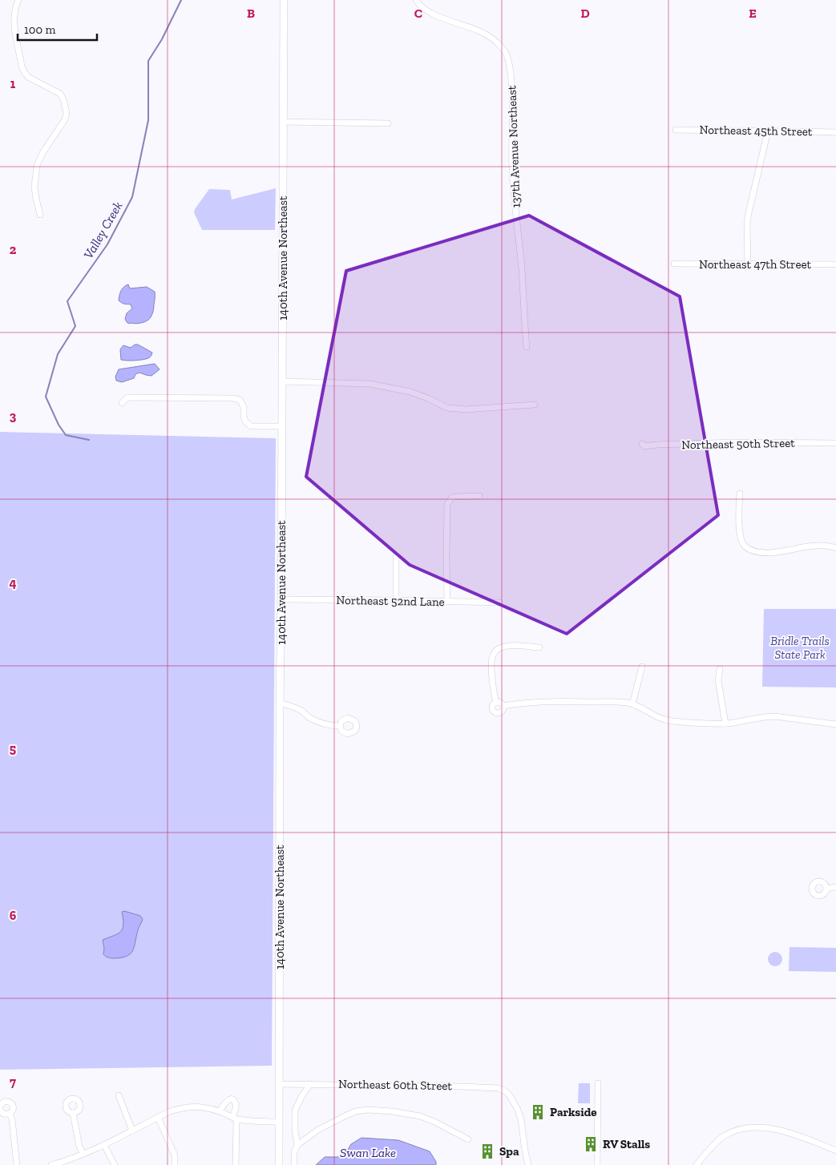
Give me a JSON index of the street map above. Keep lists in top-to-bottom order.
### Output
{
  "streets": {
    "street": [
      "Northeast 45th Street",
      "137th Avenue Northeast",
      "140th Avenue Northeast",
      "Northeast 47th Street",
      "Northeast 50th Street",
      "Northeast 52nd Lane",
      "Northeast 60th Street"
    ]
  },
  "crossings": [
    ["140th Avenue Northeast", "Northeast 52nd Lane"],
    ["140th Avenue Northeast", "Northeast 60th Street"]
  ],
  "water": ["Valley Creek", "Swan Lake"],
  "parks": ["Bridle Trails State Park"],
  "places": {
    "building": ["Parkside", "RV Stalls", "Spa"]
  },
  "scale_bar": "100 m",
  "grid": {
    "columns": [
      "B",
      "C",
      "D",
      "E"
    ],
    "rows": [
      "1",
      "2",
      "3",
      "4",
      "5",
      "6",
      "7"
    ]
  }
}
